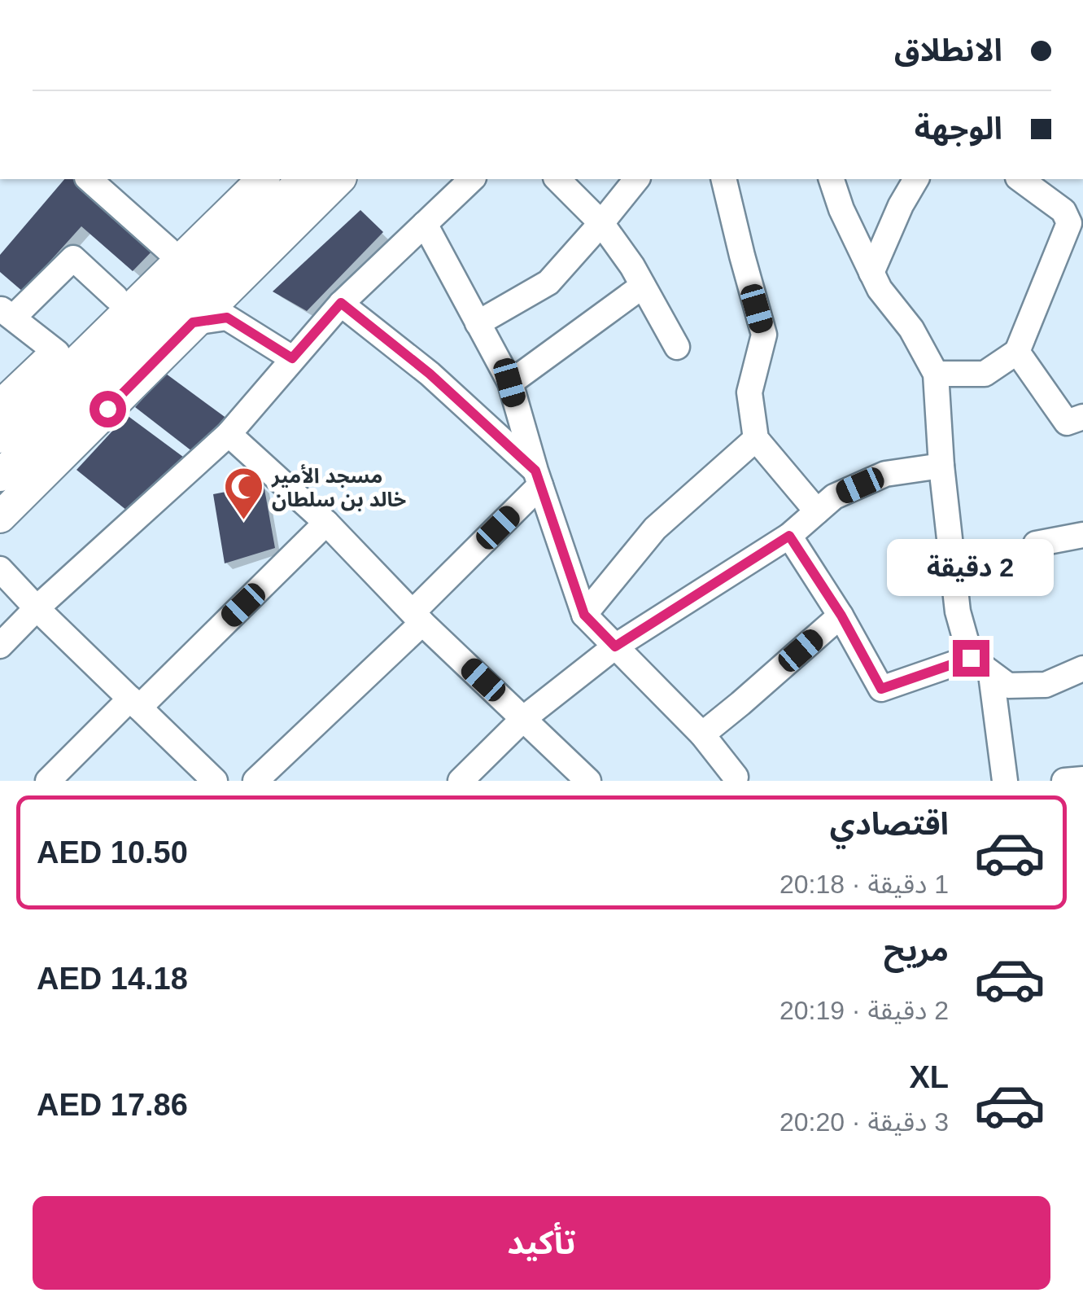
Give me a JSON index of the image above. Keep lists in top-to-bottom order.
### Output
{
  "places": {
    "mosque": ["مسجد الأمير خالد بن سلطان"]
  },
  "page": {
    "banner": ["الانطلاق", "الوجهة"],
    "bubble": "2 دقيقة",
    "list": [
      {
        "name": "اقتصادي",
        "note": "1 دقيقة · 20:18",
        "value": "AED 10.50"
      },
      {
        "name": "مريح",
        "note": "2 دقيقة · 20:19",
        "value": "AED 14.18"
      },
      {
        "name": "XL",
        "note": "3 دقيقة · 20:20",
        "value": "AED 17.86"
      }
    ],
    "buttons": "تأكيد"
  }
}
